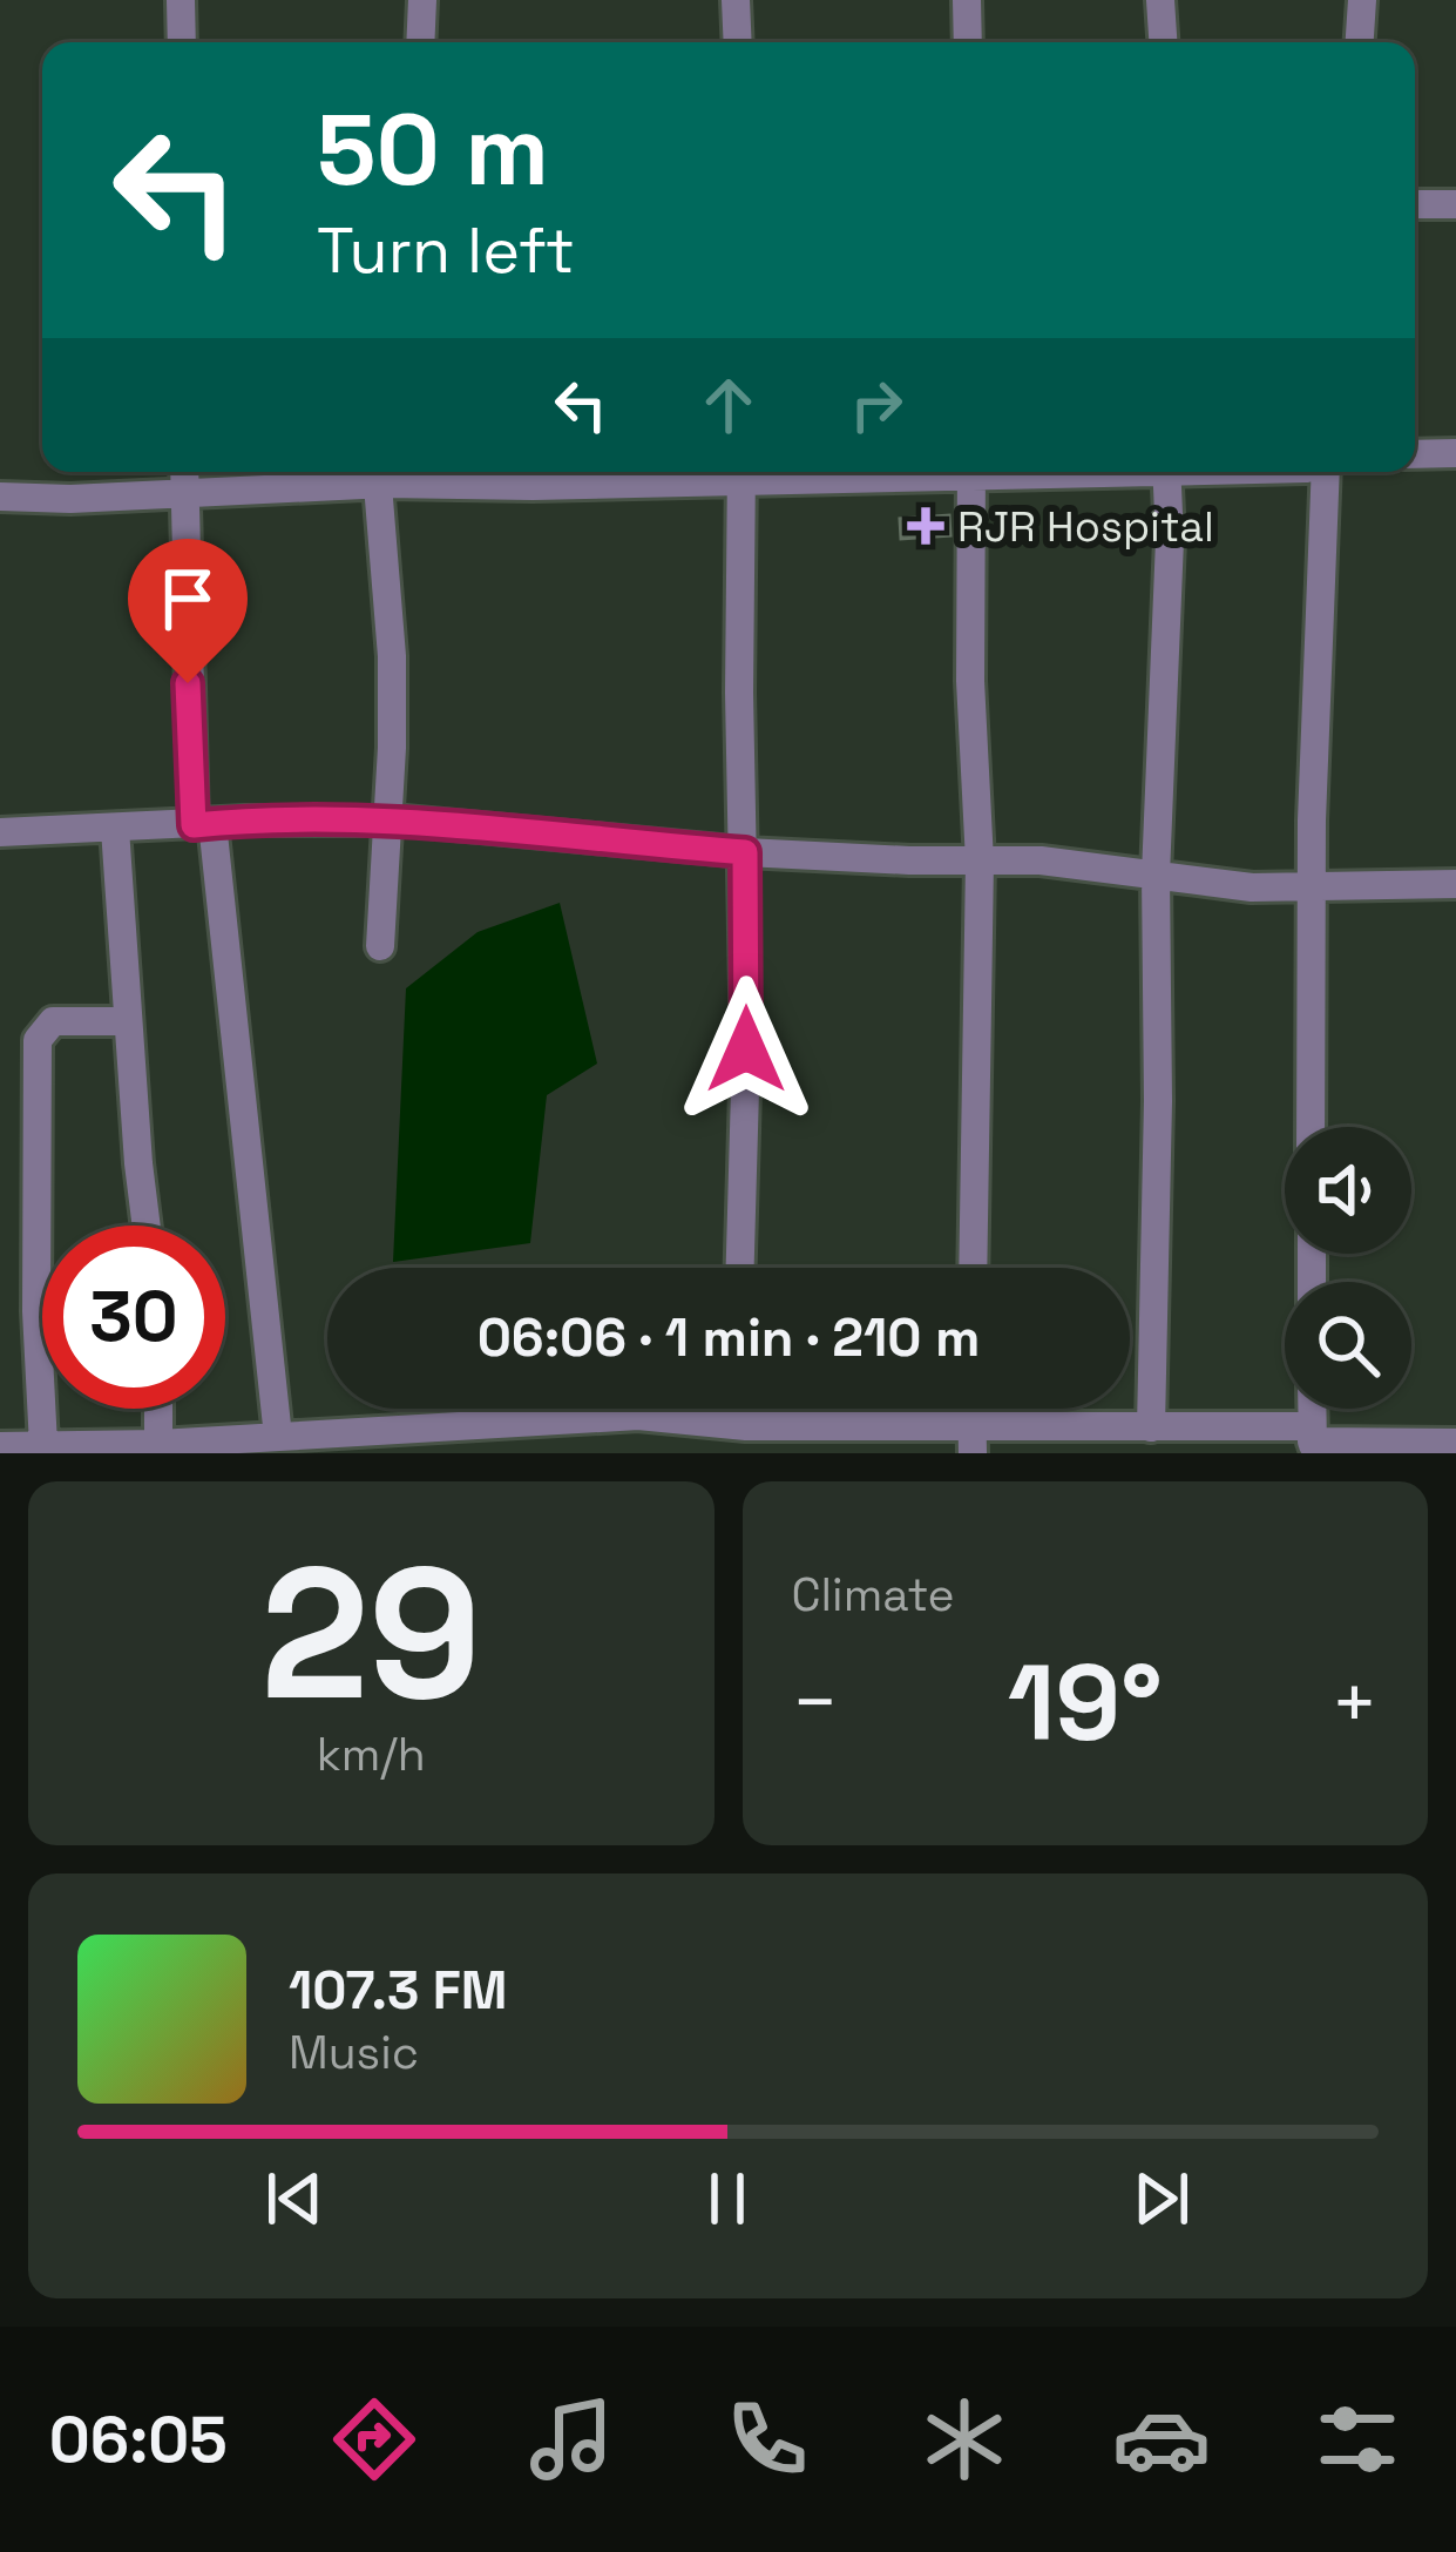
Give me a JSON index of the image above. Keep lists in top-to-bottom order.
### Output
{
  "places": {
    "health": ["RJR Hospital"]
  },
  "page": {
    "turn": ["50 m", "Turn left"],
    "limit": "30",
    "trip": "06:06 · 1 min · 210 m",
    "tile": [
      ["29", "km/h"],
      "Climate"
    ],
    "heat": ["−", "19°", "+"],
    "song": ["107.3 FM", "Music"],
    "tabs": "06:05"
  }
}
